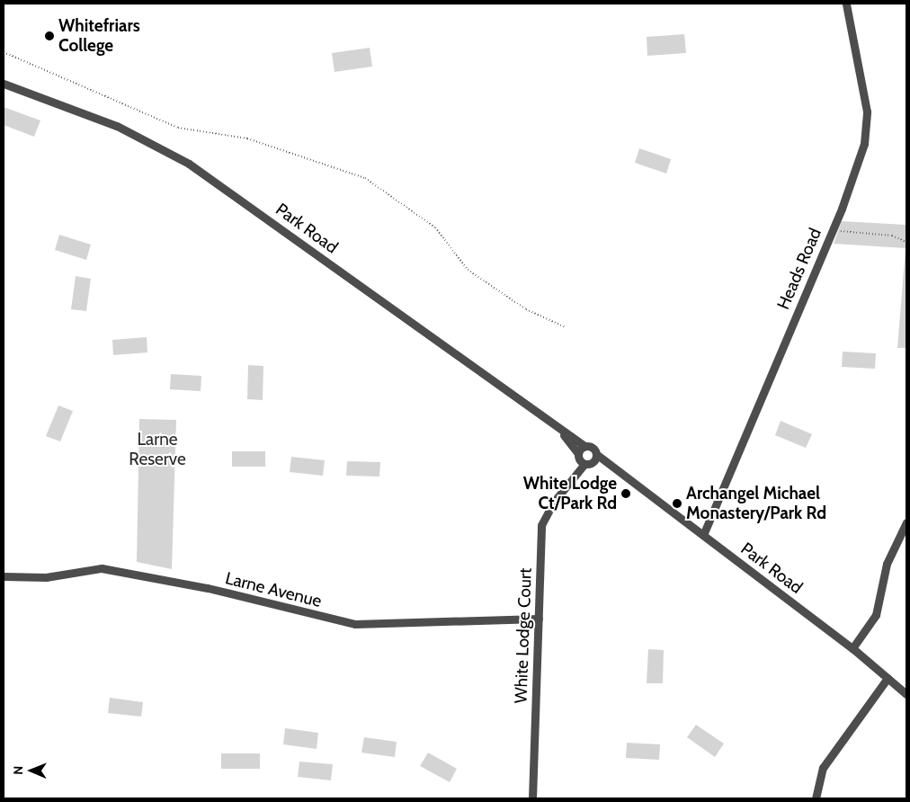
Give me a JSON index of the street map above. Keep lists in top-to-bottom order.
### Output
{
  "streets": {
    "street": [
      "Park Road",
      "Heads Road",
      "Larne Avenue",
      "White Lodge Court"
    ]
  },
  "crossings": [
    ["Park Road", "Heads Road"],
    ["Park Road", "White Lodge Court"],
    ["Larne Avenue", "White Lodge Court"]
  ],
  "parks": ["Larne Reserve"],
  "places": ["Whitefriars College", "White Lodge Ct/Park Rd", "Archangel Michael Monastery/Park Rd"],
  "north": "left"
}
